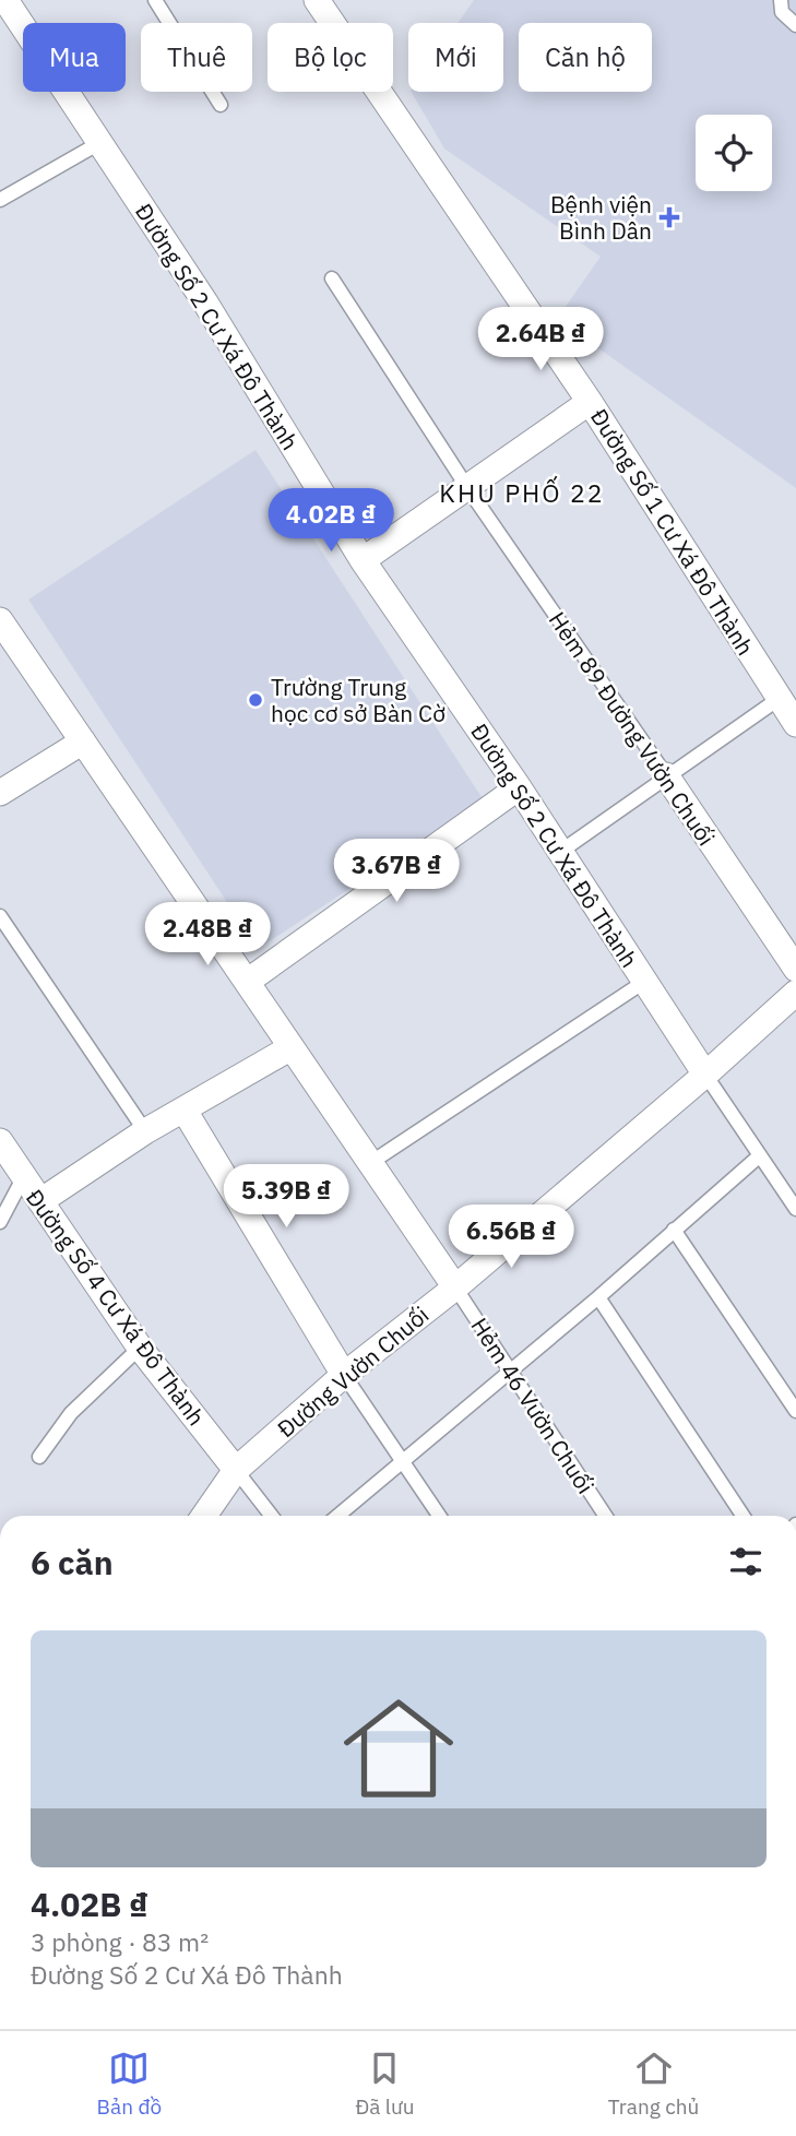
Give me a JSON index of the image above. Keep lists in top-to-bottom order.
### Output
{
  "streets": {
    "street": [
      "Ðường Số 2 Cư Xá Đô Thành",
      "Ðường Số 1 Cư Xá Đô Thành",
      "Hẻm 89 Đường Vườn Chuối",
      "Ðường Số 4 Cư Xá Đô Thành",
      "Đường Vườn Chuối"
    ],
    "lane": ["Hẻm 46 Vườn Chuối"]
  },
  "crossings": [
    ["Ðường Số 2 Cư Xá Đô Thành", "Đường Vườn Chuối"],
    ["Ðường Số 4 Cư Xá Đô Thành", "Đường Vườn Chuối"],
    ["Đường Vườn Chuối", "Hẻm 46 Vườn Chuối"]
  ],
  "districts": ["KHU PHỐ 22"],
  "places": {
    "health": ["Bệnh viện Bình Dân"],
    "other": ["Trường Trung học cơ sở Bàn Cờ"]
  },
  "page": {
    "chip": [
      "Mua",
      "Thuê",
      "Bộ lọc",
      "Mới",
      "Căn hộ"
    ],
    "price": [
      "2.64B ₫",
      "4.02B ₫",
      "3.67B ₫",
      "2.48B ₫",
      "5.39B ₫",
      "6.56B ₫"
    ],
    "heading": "6 căn",
    "list": [
      {
        "name": "4.02B ₫",
        "note": "3 phòng · 83 m² · Ðường Số 2 Cư Xá Đô Thành"
      }
    ],
    "tabs": ["Bản đồ", "Đã lưu", "Trang chủ"]
  }
}
